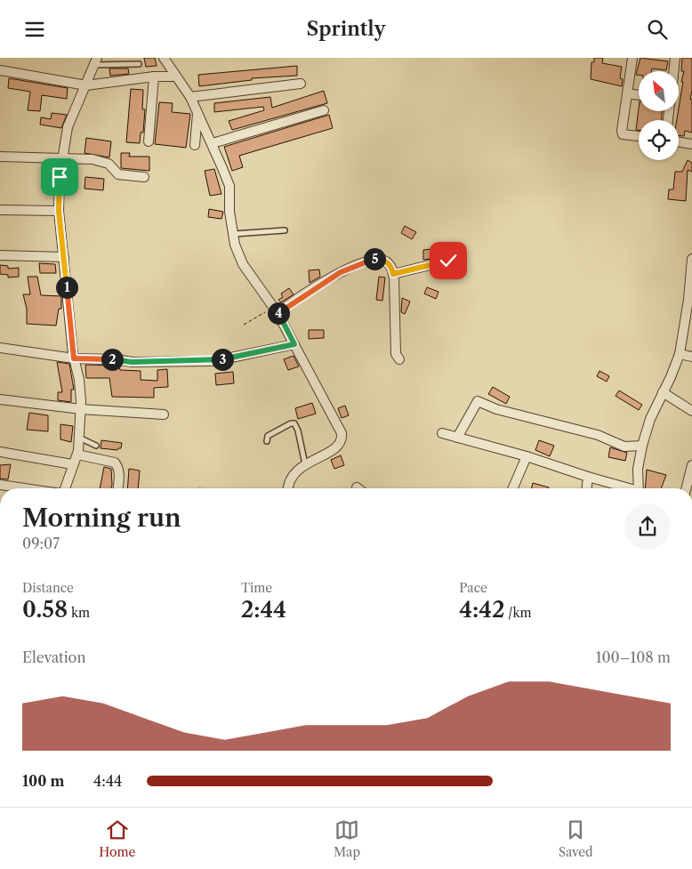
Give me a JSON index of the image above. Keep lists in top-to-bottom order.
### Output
{
  "north": "top left",
  "page": {
    "header": "Sprintly",
    "pins": [
      "5",
      "1",
      "4",
      "2",
      "3"
    ],
    "heading": ["Morning run", "09:07"],
    "stats": [
      ["Distance", "0.58 km"],
      ["Time", "2:44"],
      ["Pace", "4:42 /km"]
    ],
    "chart": ["Elevation", "100–108 m"],
    "list": [
      {
        "name": "100 m",
        "note": "4:44"
      }
    ],
    "tabs": ["Home", "Map", "Saved"]
  }
}
